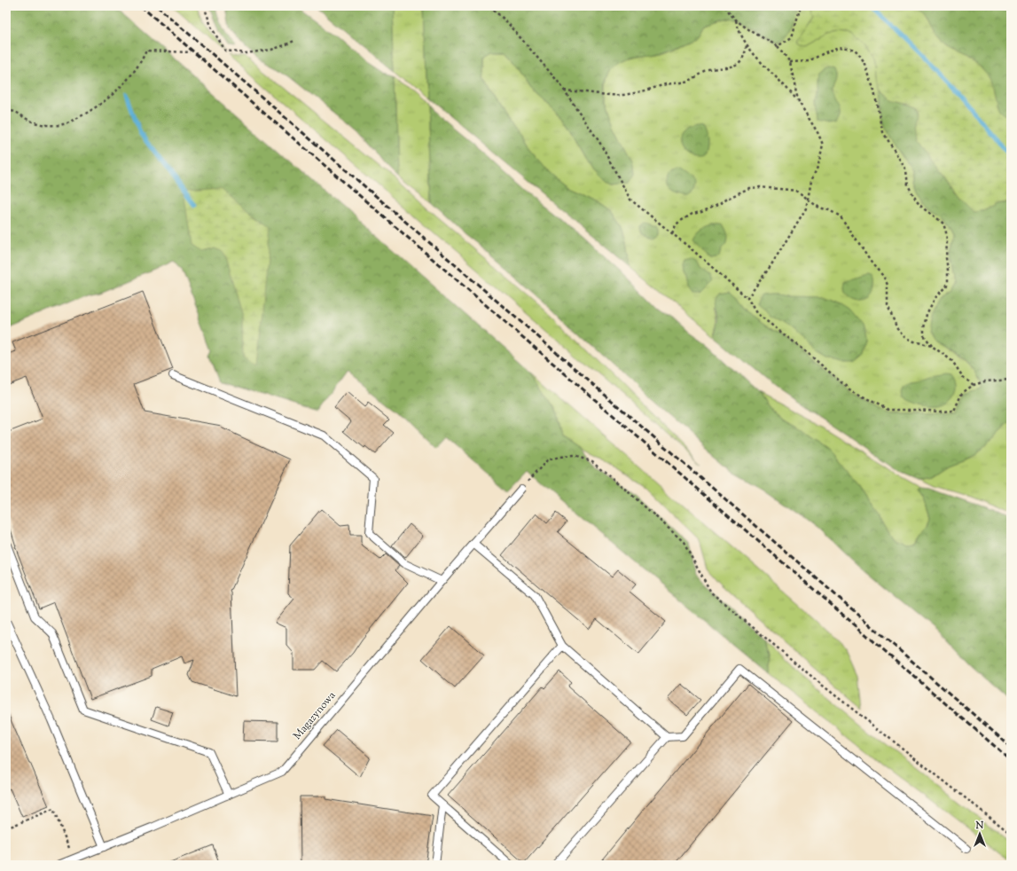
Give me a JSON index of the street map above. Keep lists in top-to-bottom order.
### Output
{
  "streets": {
    "lane": ["Magazynowa"]
  },
  "north": "top"
}
